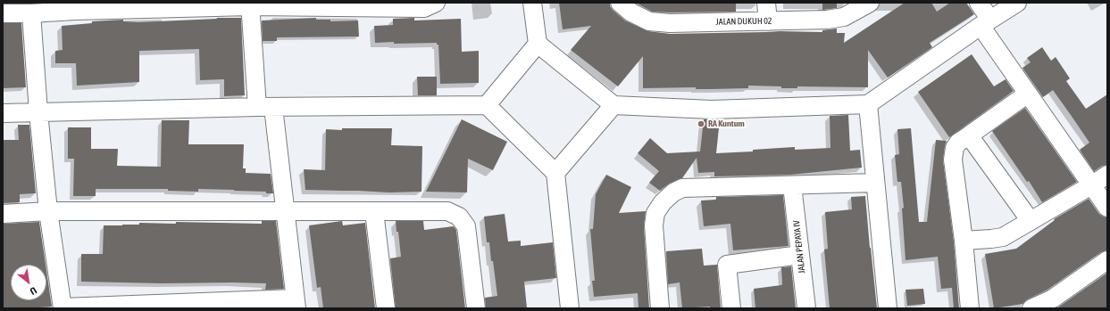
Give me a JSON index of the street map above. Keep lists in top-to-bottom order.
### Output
{
  "streets": {
    "street": ["JALAN DUKUH 02", "JALAN PEPAYA IV"]
  },
  "places": ["RA Kuntum"],
  "north": "bottom right"
}
